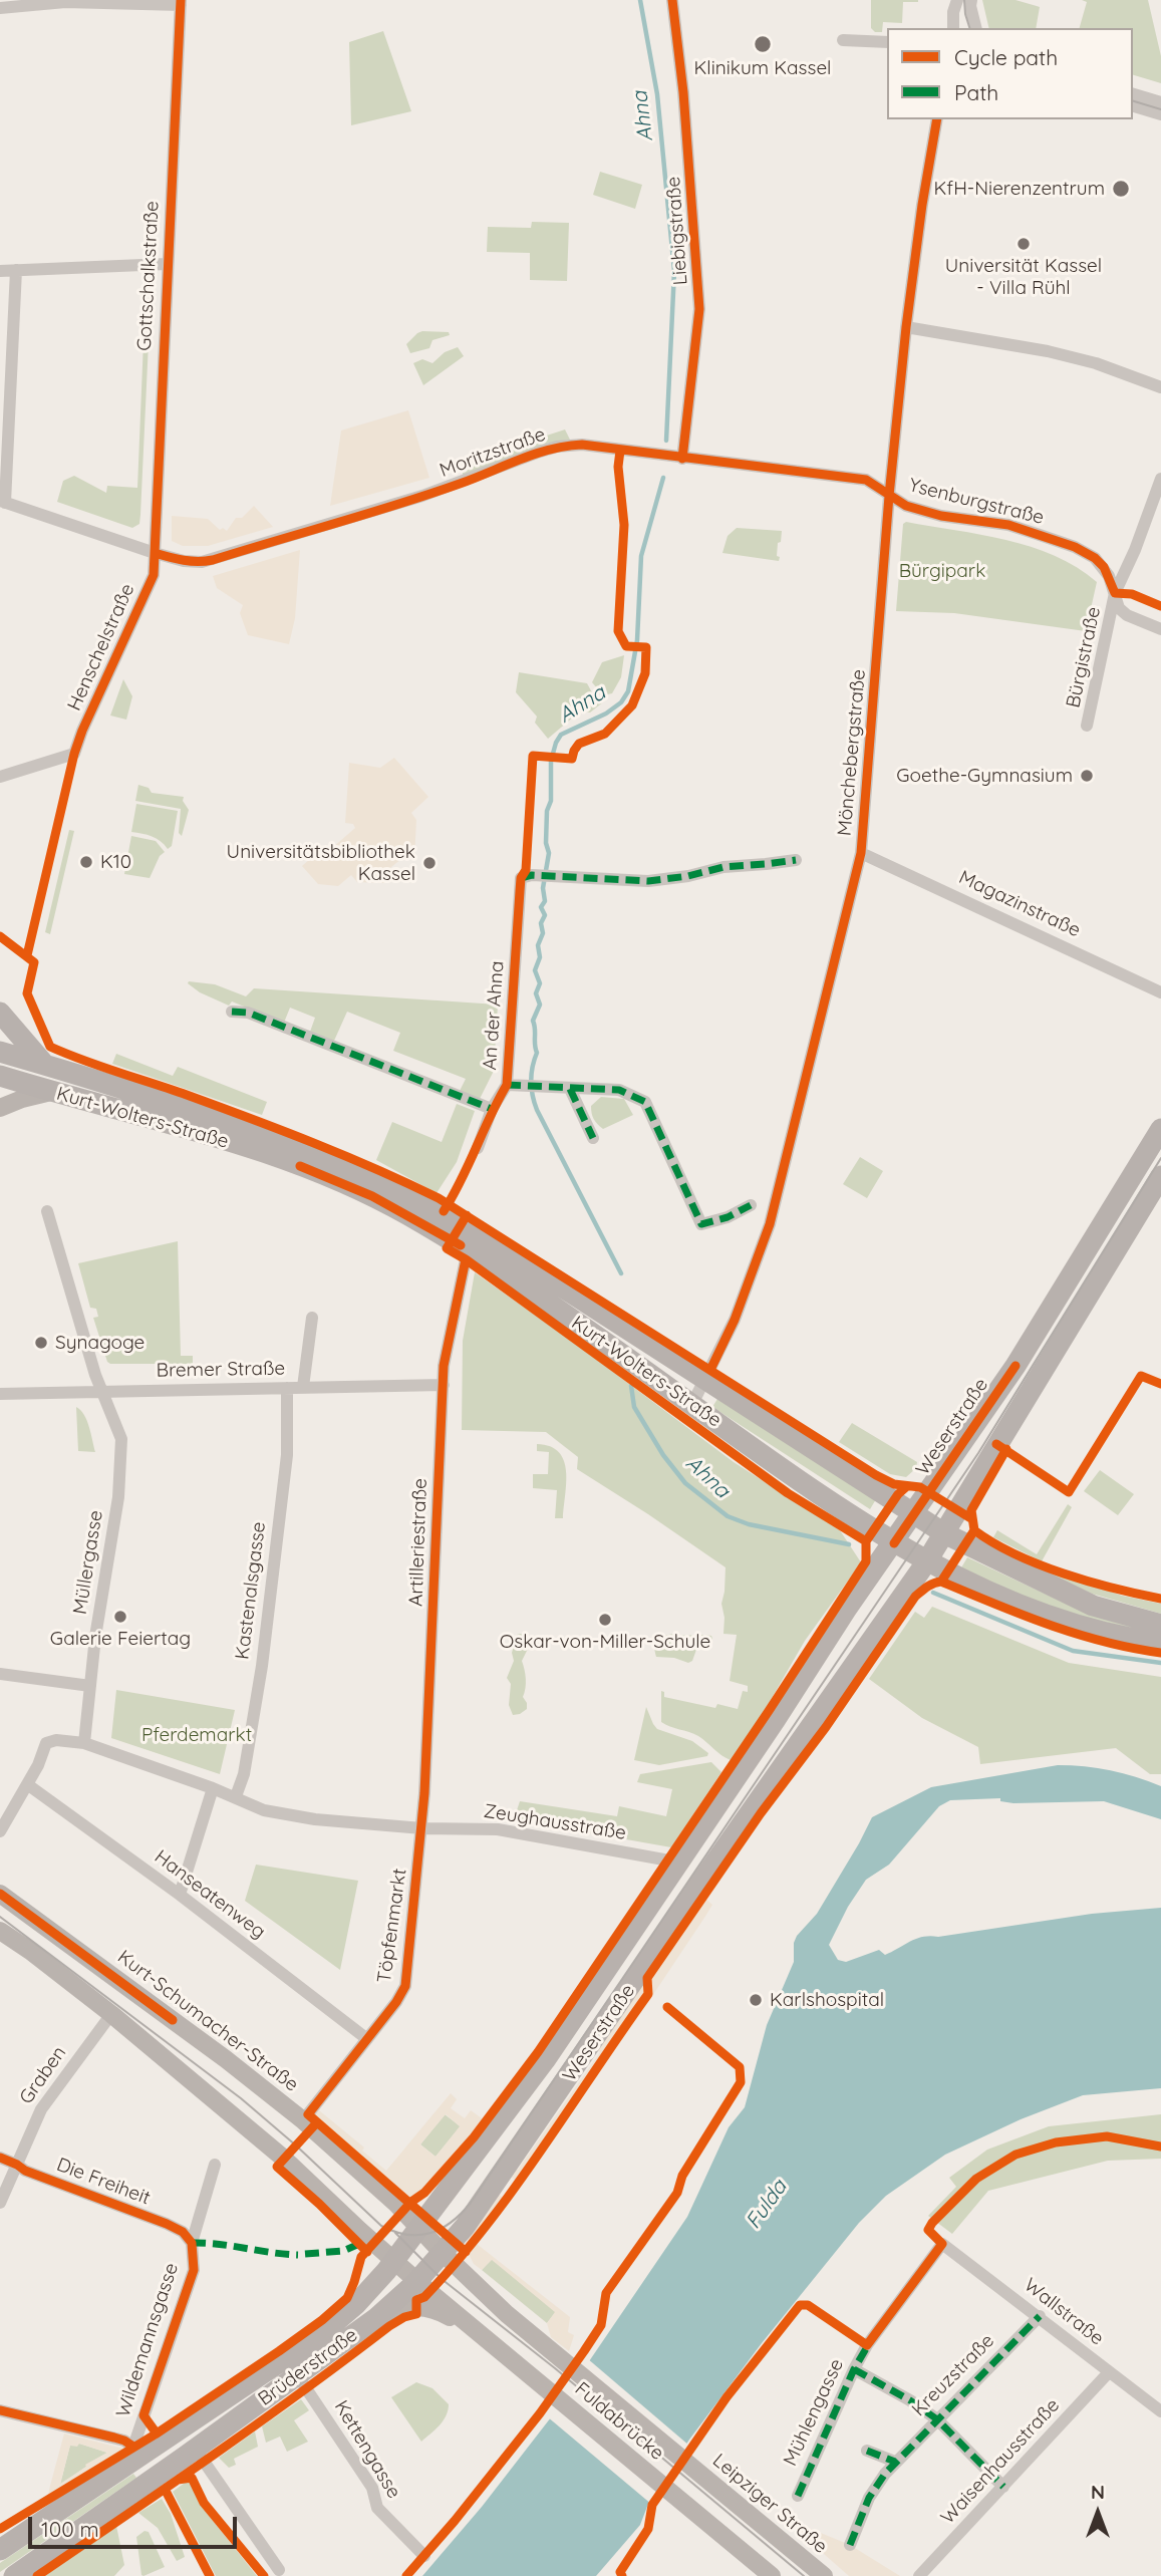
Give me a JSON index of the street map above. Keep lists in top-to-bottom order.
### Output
{
  "streets": {
    "main road": [
      "Kurt-Wolters-Straße",
      "Weserstraße",
      "Kurt-Schumacher-Straße",
      "Brüderstraße",
      "Fuldabrücke",
      "Leipziger Straße"
    ],
    "street": [
      "Liebigstraße",
      "Gottschalkstraße",
      "Moritzstraße",
      "Ysenburgstraße",
      "Henschelstraße",
      "Bürgistraße",
      "Mönchebergstraße",
      "Magazinstraße",
      "An der Ahna",
      "Bremer Straße",
      "Artilleriestraße",
      "Müllergasse",
      "Kastenalsgasse",
      "Zeughausstraße",
      "Hanseatenweg",
      "Töpfenmarkt",
      "Graben",
      "Die Freiheit",
      "Wallstraße",
      "Wildemannsgasse",
      "Kreuzstraße",
      "Mühlengasse",
      "Kettengasse",
      "Waisenhausstraße"
    ]
  },
  "crossings": [
    ["Liebigstraße", "Moritzstraße"],
    ["Gottschalkstraße", "Moritzstraße"],
    ["Gottschalkstraße", "Henschelstraße"],
    ["Moritzstraße", "Ysenburgstraße"],
    ["Moritzstraße", "Henschelstraße"],
    ["Moritzstraße", "Mönchebergstraße"],
    ["Ysenburgstraße", "Bürgistraße"],
    ["Ysenburgstraße", "Mönchebergstraße"],
    ["Mönchebergstraße", "Magazinstraße"],
    ["Mönchebergstraße", "Kurt-Wolters-Straße"],
    ["Kurt-Wolters-Straße", "Weserstraße"],
    ["Kurt-Wolters-Straße", "Artilleriestraße"],
    ["Bremer Straße", "Artilleriestraße"],
    ["Bremer Straße", "Müllergasse"],
    ["Bremer Straße", "Kastenalsgasse"],
    ["Weserstraße", "Zeughausstraße"],
    ["Weserstraße", "Kurt-Schumacher-Straße"],
    ["Weserstraße", "Brüderstraße"],
    ["Weserstraße", "Fuldabrücke"],
    ["Artilleriestraße", "Zeughausstraße"],
    ["Artilleriestraße", "Töpfenmarkt"],
    ["Kastenalsgasse", "Zeughausstraße"],
    ["Zeughausstraße", "Töpfenmarkt"],
    ["Hanseatenweg", "Töpfenmarkt"],
    ["Töpfenmarkt", "Kurt-Schumacher-Straße"],
    ["Kurt-Schumacher-Straße", "Fuldabrücke"],
    ["Graben", "Die Freiheit"],
    ["Die Freiheit", "Wildemannsgasse"],
    ["Wallstraße", "Kreuzstraße"],
    ["Wallstraße", "Mühlengasse"],
    ["Wallstraße", "Waisenhausstraße"],
    ["Wildemannsgasse", "Brüderstraße"],
    ["Brüderstraße", "Kettengasse"],
    ["Fuldabrücke", "Leipziger Straße"]
  ],
  "water": ["Ahna", "Fulda"],
  "parks": ["Bürgipark", "Pferdemarkt"],
  "places": [
    "Klinikum Kassel",
    "KfH-Nierenzentrum",
    "Universität Kassel - Villa Rühl",
    "Goethe-Gymnasium",
    "K10",
    "Universitätsbibliothek Kassel",
    "Synagoge",
    "Galerie Feiertag",
    "Oskar-von-Miller-Schule",
    "Karlshospital"
  ],
  "legend": ["Cycle path", "Path"],
  "scale_bar": "100 m",
  "north": "top"
}
